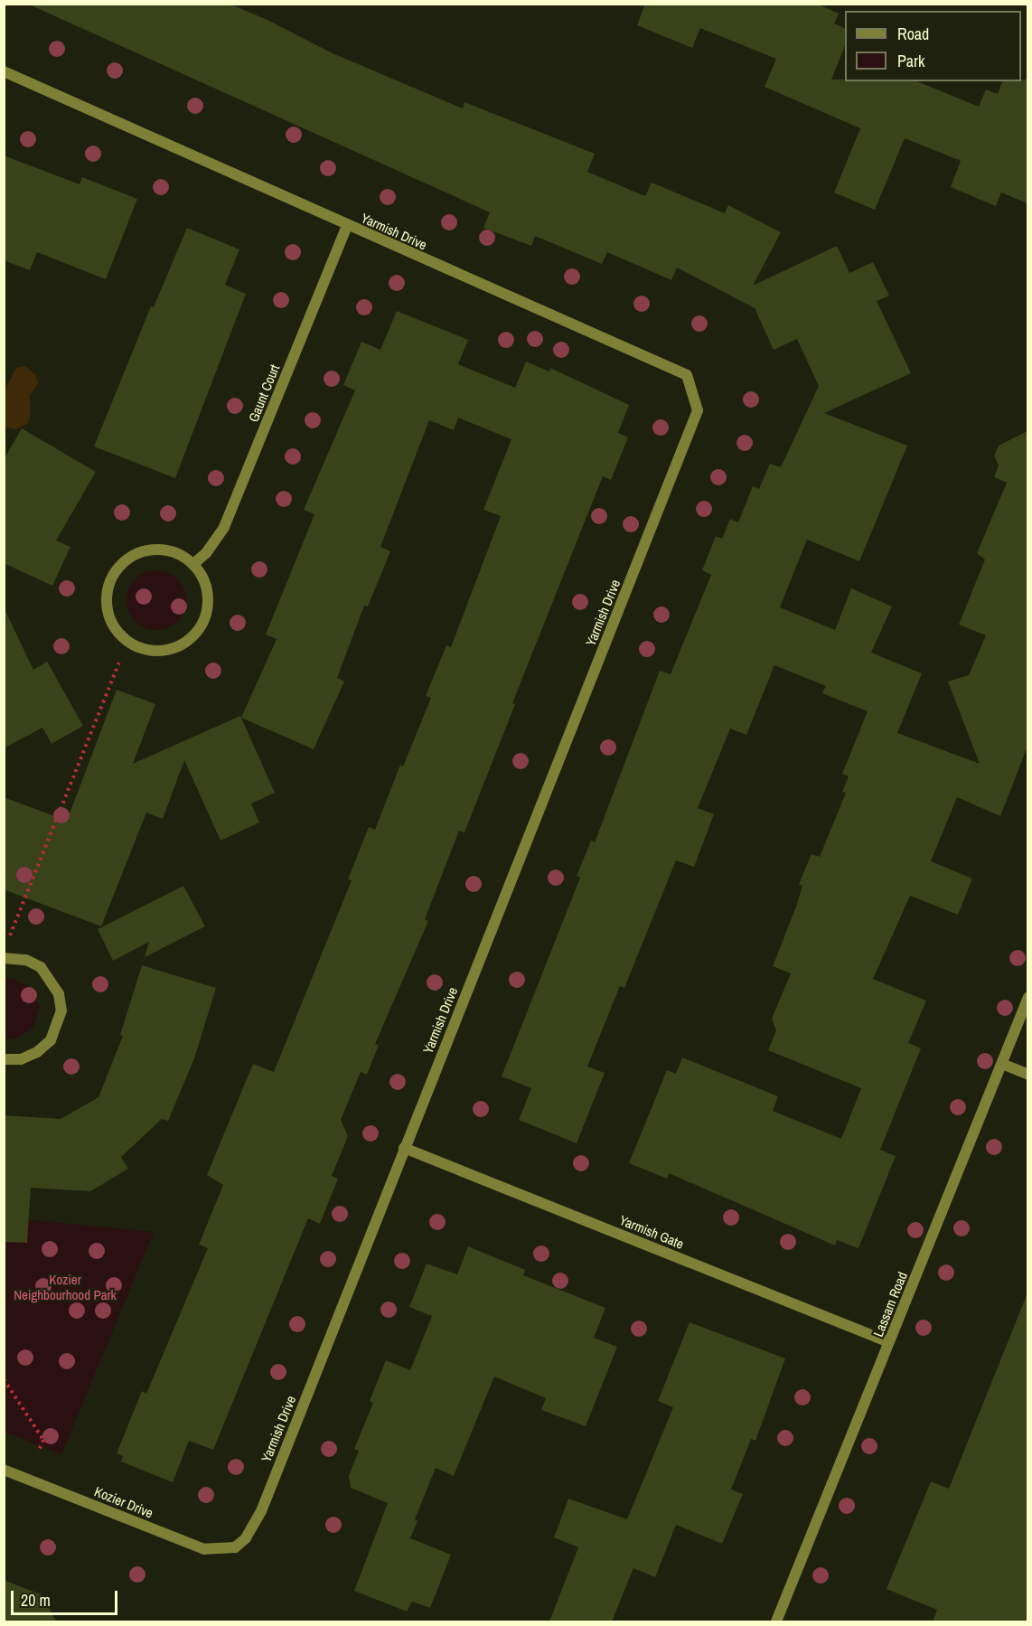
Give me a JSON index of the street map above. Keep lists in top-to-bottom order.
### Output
{
  "streets": {
    "street": [
      "Yarmish Drive",
      "Gaunt Court",
      "Yarmish Gate",
      "Lassam Road",
      "Kozier Drive"
    ]
  },
  "crossings": [
    ["Yarmish Drive", "Gaunt Court"],
    ["Yarmish Drive", "Yarmish Gate"],
    ["Yarmish Drive", "Kozier Drive"],
    ["Yarmish Gate", "Lassam Road"]
  ],
  "parks": ["Kozier Neighbourhood Park"],
  "legend": ["Road", "Park"],
  "scale_bar": "20 m"
}
